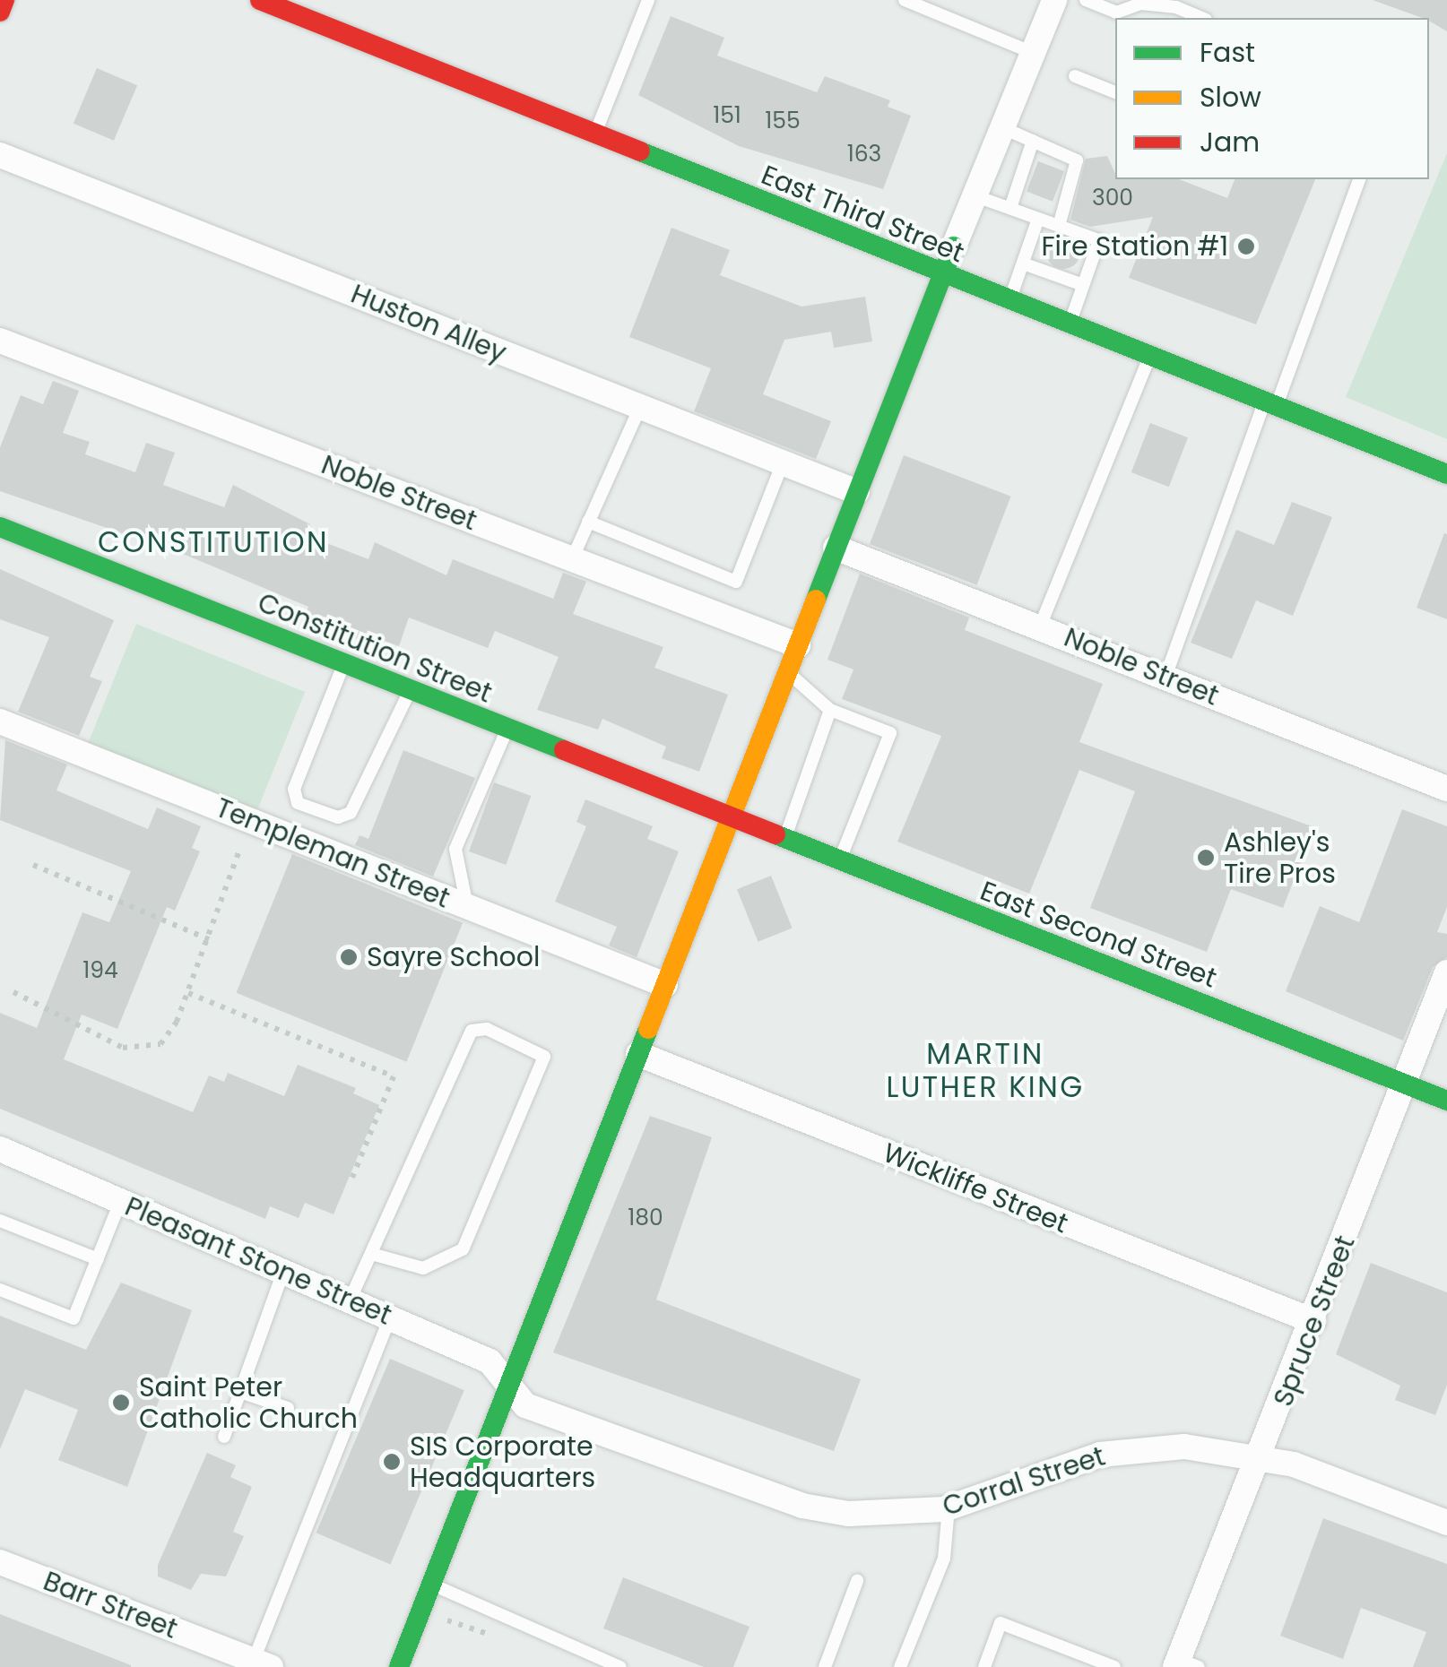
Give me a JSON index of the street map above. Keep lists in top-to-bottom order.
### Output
{
  "streets": {
    "street": [
      "East Third Street",
      "Huston Alley",
      "Noble Street",
      "Constitution Street",
      "Templeman Street",
      "East Second Street",
      "Wickliffe Street",
      "Pleasant Stone Street",
      "Spruce Street",
      "Corral Street",
      "Barr Street"
    ]
  },
  "crossings": [
    ["Constitution Street", "East Second Street"],
    ["East Second Street", "Spruce Street"],
    ["Wickliffe Street", "Spruce Street"],
    ["Pleasant Stone Street", "Corral Street"],
    ["Spruce Street", "Corral Street"]
  ],
  "districts": ["CONSTITUTION", "MARTIN LUTHER KING"],
  "places": [
    "Fire Station #1",
    "Ashley's Tire Pros",
    "Sayre School",
    "Saint Peter Catholic Church",
    "SIS Corporate Headquarters"
  ],
  "house_numbers": [
    "151",
    "155",
    "163",
    "300",
    "194",
    "180"
  ],
  "legend": ["Fast", "Slow", "Jam"]
}
